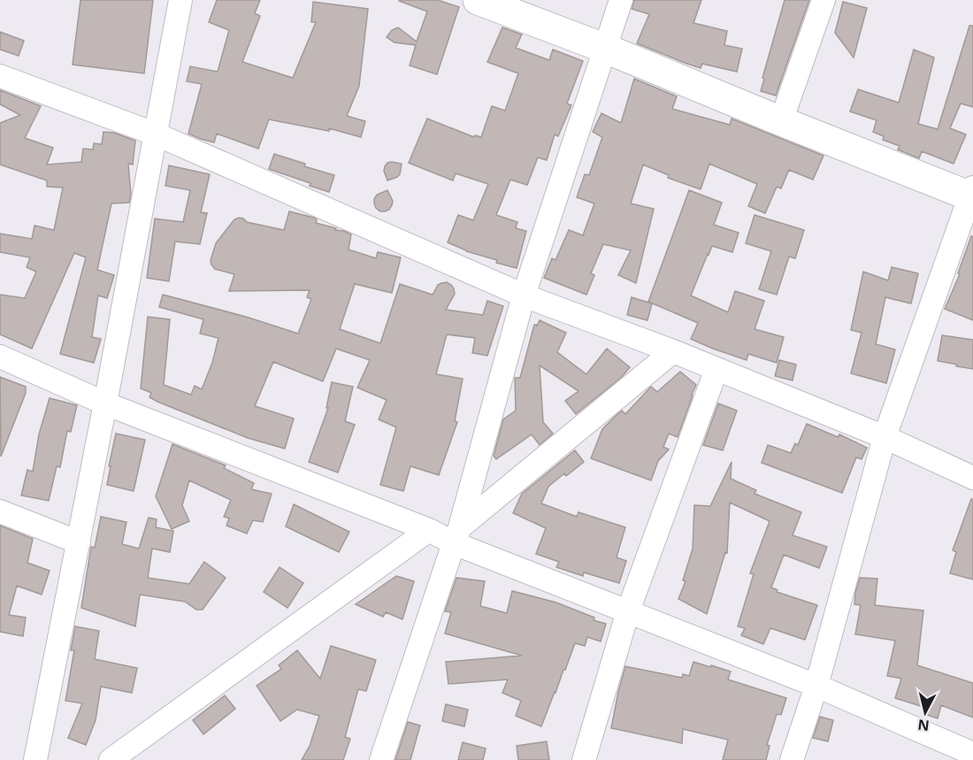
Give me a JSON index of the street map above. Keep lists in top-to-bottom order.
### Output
{
  "north": "bottom"
}
